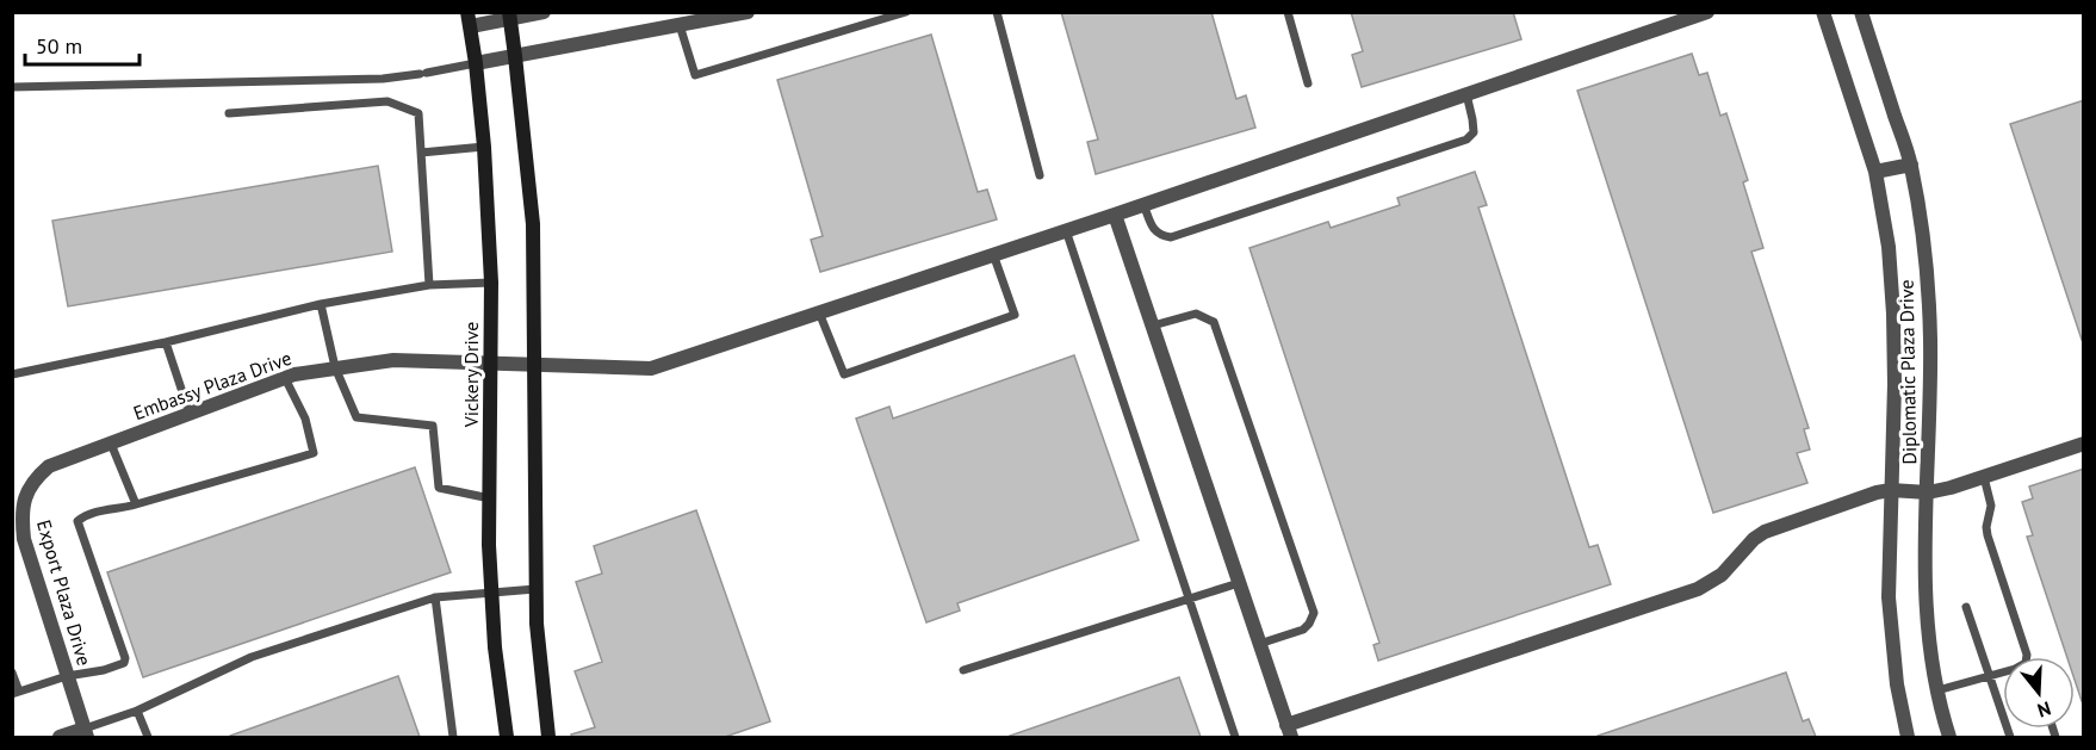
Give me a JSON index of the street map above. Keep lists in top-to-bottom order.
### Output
{
  "streets": {
    "main road": ["Vickery Drive"],
    "street": ["Diplomatic Plaza Drive", "Embassy Plaza Drive", "Export Plaza Drive"]
  },
  "crossings": [
    ["Vickery Drive", "Embassy Plaza Drive"],
    ["Embassy Plaza Drive", "Export Plaza Drive"]
  ],
  "scale_bar": "50 m",
  "north": "bottom"
}
